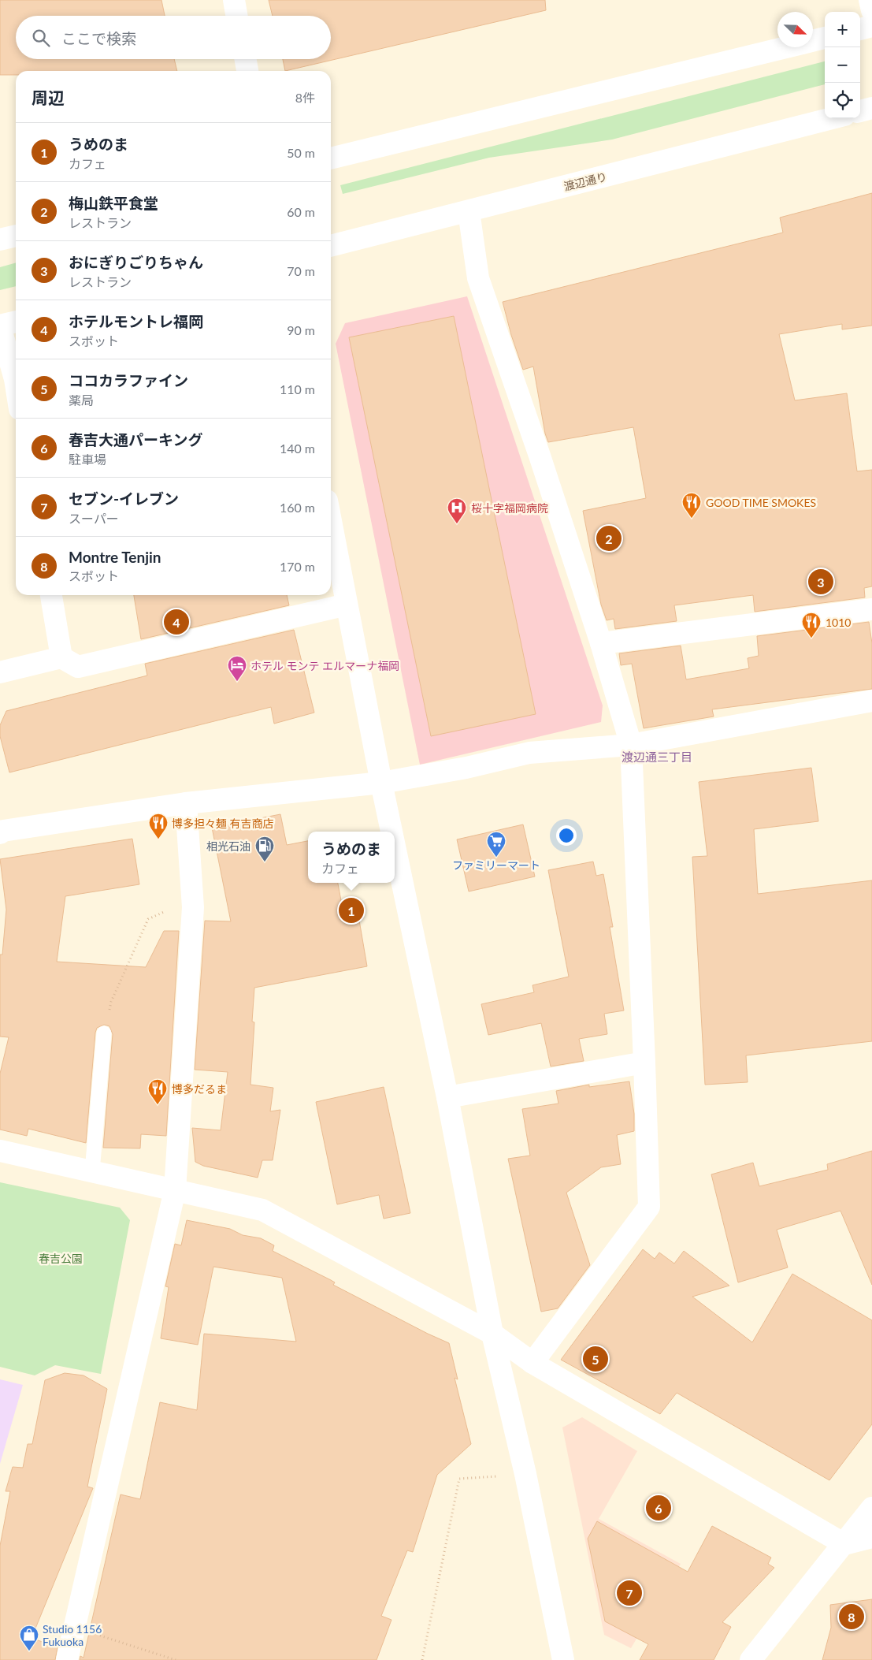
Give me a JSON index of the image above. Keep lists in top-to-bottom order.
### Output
{
  "streets": {
    "street": ["渡辺通り"]
  },
  "districts": ["渡辺通三丁目"],
  "parks": ["春吉公園"],
  "places": {
    "restaurant": [
      "GOOD TIME SMOKES",
      "1010",
      "博多担々麺 有吉商店",
      "博多だるま"
    ],
    "hospital": ["桜十字福岡病院"],
    "hotel": ["ホテル モンテ エルマーナ福岡"],
    "supermarket": ["ファミリーマート"],
    "fuel station": ["相光石油"],
    "shop": ["Studio 1156 Fukuoka"]
  },
  "north": "bottom right",
  "page": {
    "map_buttons": ["+", "−"],
    "search": "ここで検索",
    "heading": ["周辺", "8件"],
    "list": [
      {
        "mark": "1",
        "name": "うめのま",
        "note": "カフェ",
        "value": "50 m"
      },
      {
        "mark": "2",
        "name": "梅山鉄平食堂",
        "note": "レストラン",
        "value": "60 m"
      },
      {
        "mark": "3",
        "name": "おにぎりごりちゃん",
        "note": "レストラン",
        "value": "70 m"
      },
      {
        "mark": "4",
        "name": "ホテルモントレ福岡",
        "note": "スポット",
        "value": "90 m"
      },
      {
        "mark": "5",
        "name": "ココカラファイン",
        "note": "薬局",
        "value": "110 m"
      },
      {
        "mark": "6",
        "name": "春吉大通パーキング",
        "note": "駐車場",
        "value": "140 m"
      },
      {
        "mark": "7",
        "name": "セブン-イレブン",
        "note": "スーパー",
        "value": "160 m"
      },
      {
        "mark": "8",
        "name": "Montre Tenjin",
        "note": "スポット",
        "value": "170 m"
      }
    ],
    "pins": [
      "2",
      "3",
      "4",
      "1",
      "5",
      "6",
      "7",
      "8"
    ],
    "popup": ["うめのま", "カフェ"]
  }
}
